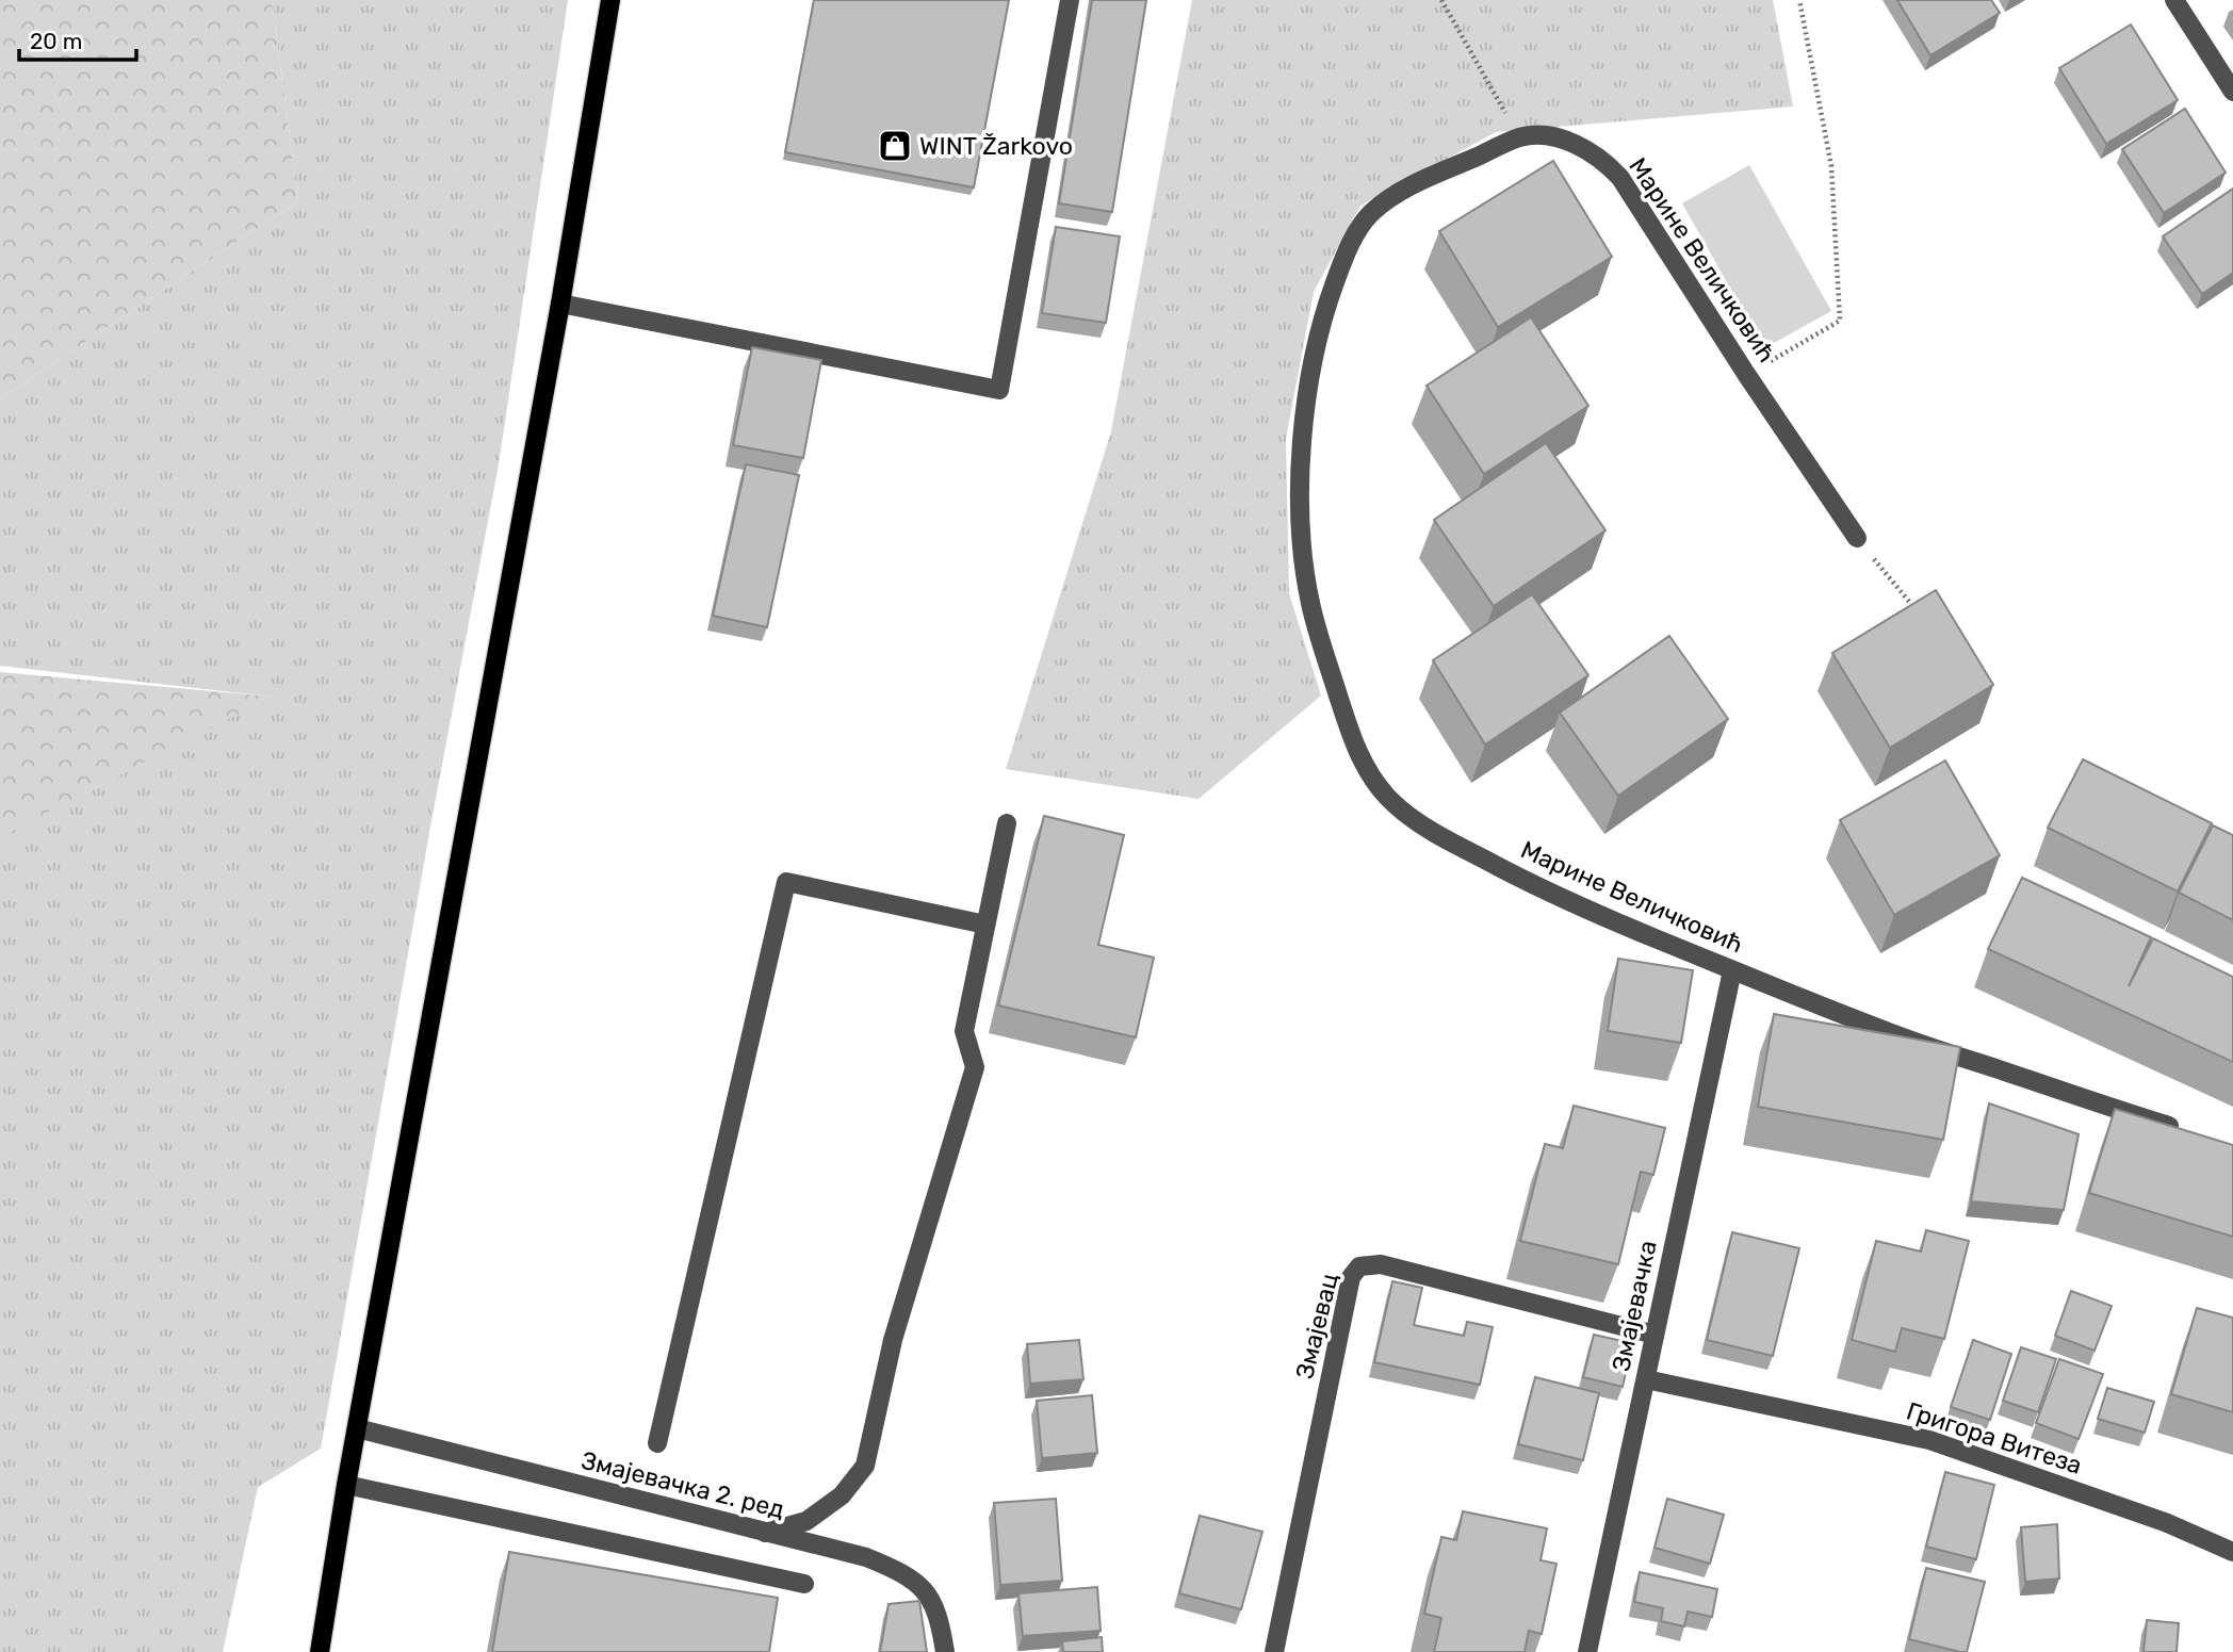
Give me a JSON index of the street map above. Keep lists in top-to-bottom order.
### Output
{
  "streets": {
    "street": [
      "Марине Величковић",
      "Змајевачка",
      "Змајевац",
      "Григора Витеза",
      "Змајевачка 2. ред"
    ]
  },
  "crossings": [
    ["Марине Величковић", "Змајевачка"],
    ["Змајевачка", "Змајевац"],
    ["Змајевачка", "Григора Витеза"]
  ],
  "places": {
    "shop": ["WINT Žarkovo"]
  },
  "scale_bar": "20 m"
}
